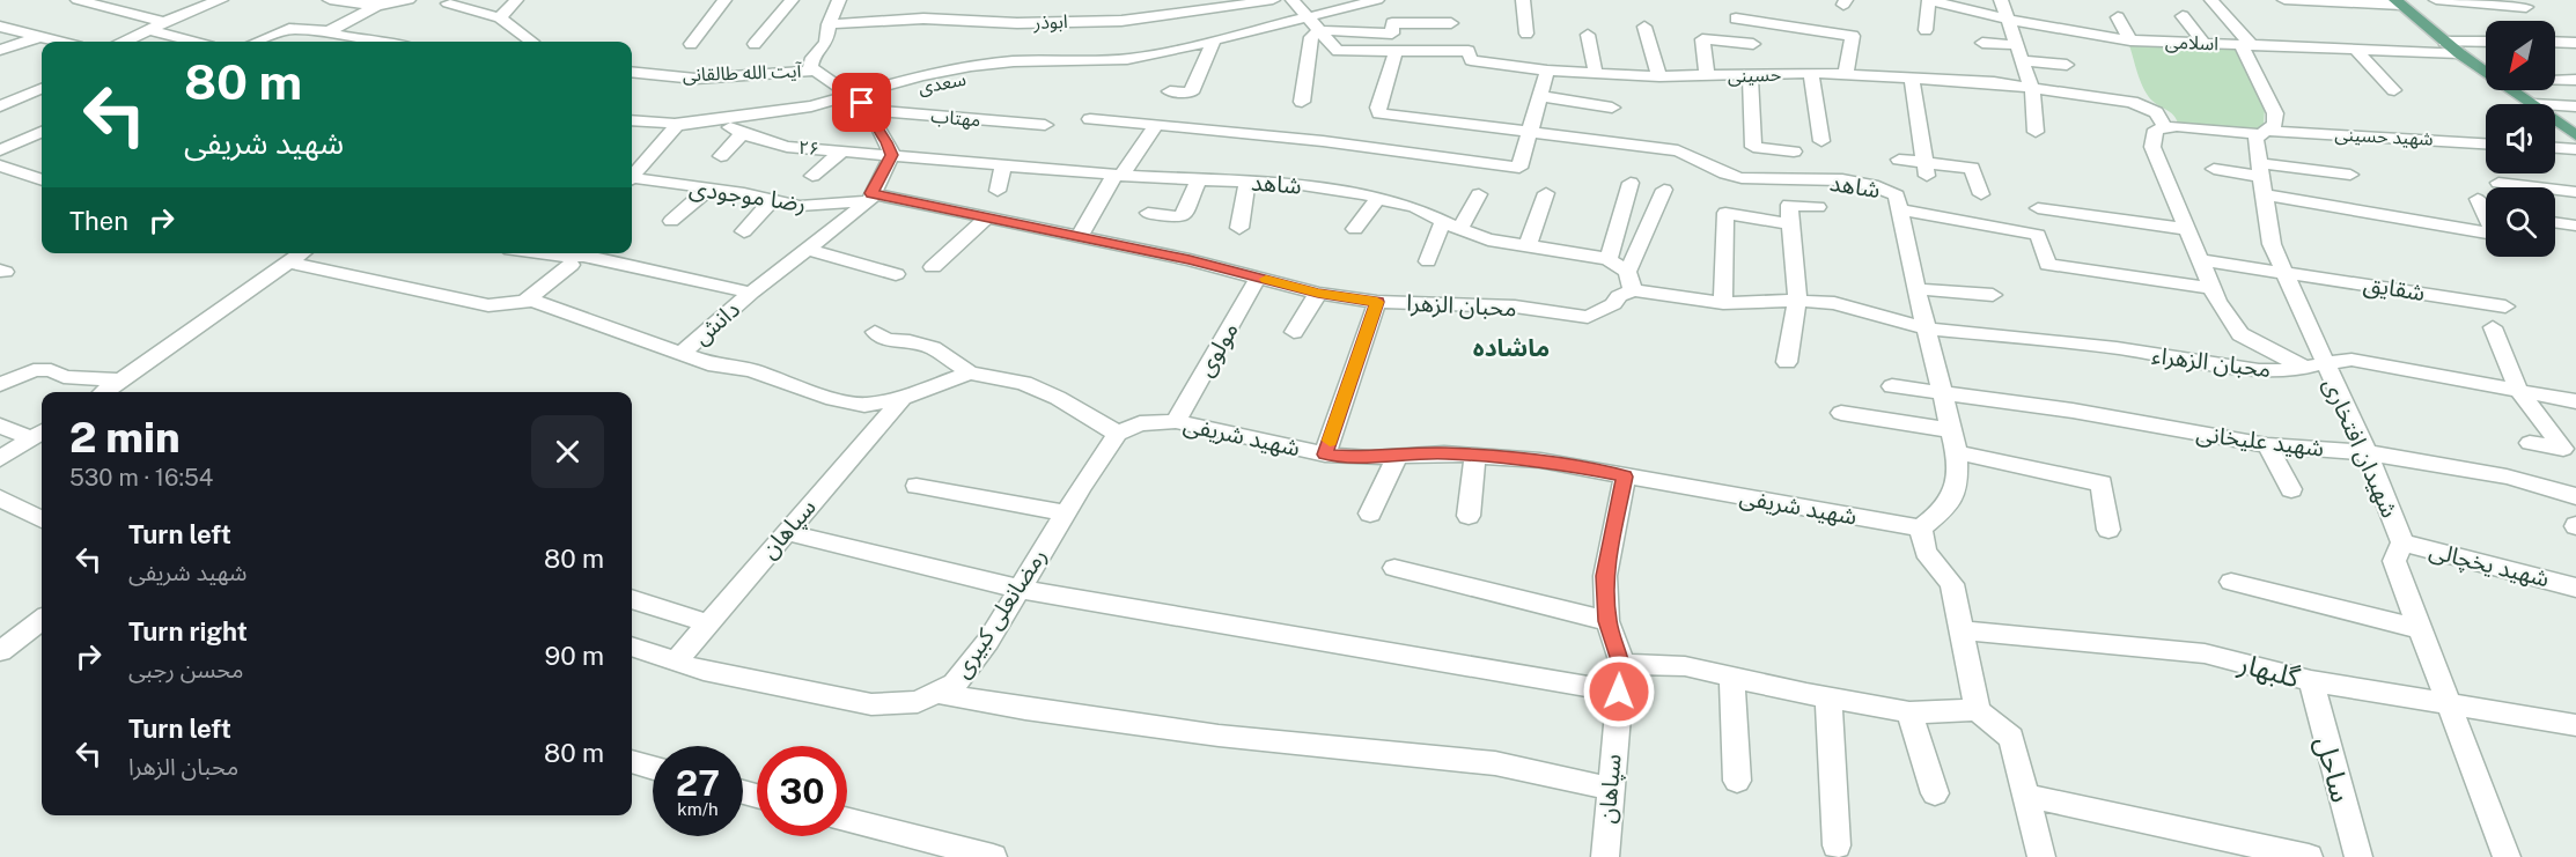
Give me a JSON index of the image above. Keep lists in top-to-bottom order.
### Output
{
  "streets": {
    "street": [
      "ابوذر",
      "اسلامی",
      "آیت الله طالقانی",
      "حسینی",
      "سعدی",
      "مهتاب",
      "شهید حسینی",
      "۲۶",
      "شاهد",
      "رضا موجودی",
      "شقایق",
      "محبان الزهرا",
      "دانش",
      "مولوی",
      "محبان الزهراء",
      "شهید شریفی",
      "شهید علیخانی",
      "شهیدان افتخاری",
      "سپاهان",
      "شهید یخچالی",
      "رمضانعلی کبیری",
      "گلبهار",
      "ساحل"
    ]
  },
  "crossings": [
    ["اسلامی", "شهیدان افتخاری"],
    ["حسینی", "شاهد"],
    ["سعدی", "مهتاب"],
    ["سعدی", "۲۶"],
    ["شهید حسینی", "شهیدان افتخاری"],
    ["۲۶", "شاهد"],
    ["۲۶", "دانش"],
    ["شاهد", "دانش"],
    ["شاهد", "محبان الزهراء"],
    ["شاهد", "شهید شریفی"],
    ["شاهد", "شهید علیخانی"],
    ["رضا موجودی", "محبان الزهرا"],
    ["رضا موجودی", "دانش"],
    ["شقایق", "شهیدان افتخاری"],
    ["محبان الزهرا", "دانش"],
    ["محبان الزهرا", "مولوی"],
    ["دانش", "سپاهان"],
    ["مولوی", "شهید شریفی"],
    ["محبان الزهراء", "شهیدان افتخاری"],
    ["شهید شریفی", "سپاهان"],
    ["شهید شریفی", "رمضانعلی کبیری"],
    ["شهید علیخانی", "شهیدان افتخاری"],
    ["شهیدان افتخاری", "شهید یخچالی"],
    ["شهیدان افتخاری", "گلبهار"],
    ["سپاهان", "رمضانعلی کبیری"],
    ["گلبهار", "ساحل"]
  ],
  "districts": ["ماشاده"],
  "north": "bottom left",
  "page": {
    "turn": ["80 m", "شهید شریفی"],
    "then": "Then",
    "heading": ["2 min", "530 m · 16:54"],
    "list": [
      {
        "name": "Turn left",
        "note": "شهید شریفی",
        "value": "80 m"
      },
      {
        "name": "Turn right",
        "note": "محسن رجبی",
        "value": "90 m"
      },
      {
        "name": "Turn left",
        "note": "محبان الزهرا",
        "value": "80 m"
      }
    ],
    "speed": "27 km/h",
    "limit": "30"
  }
}
